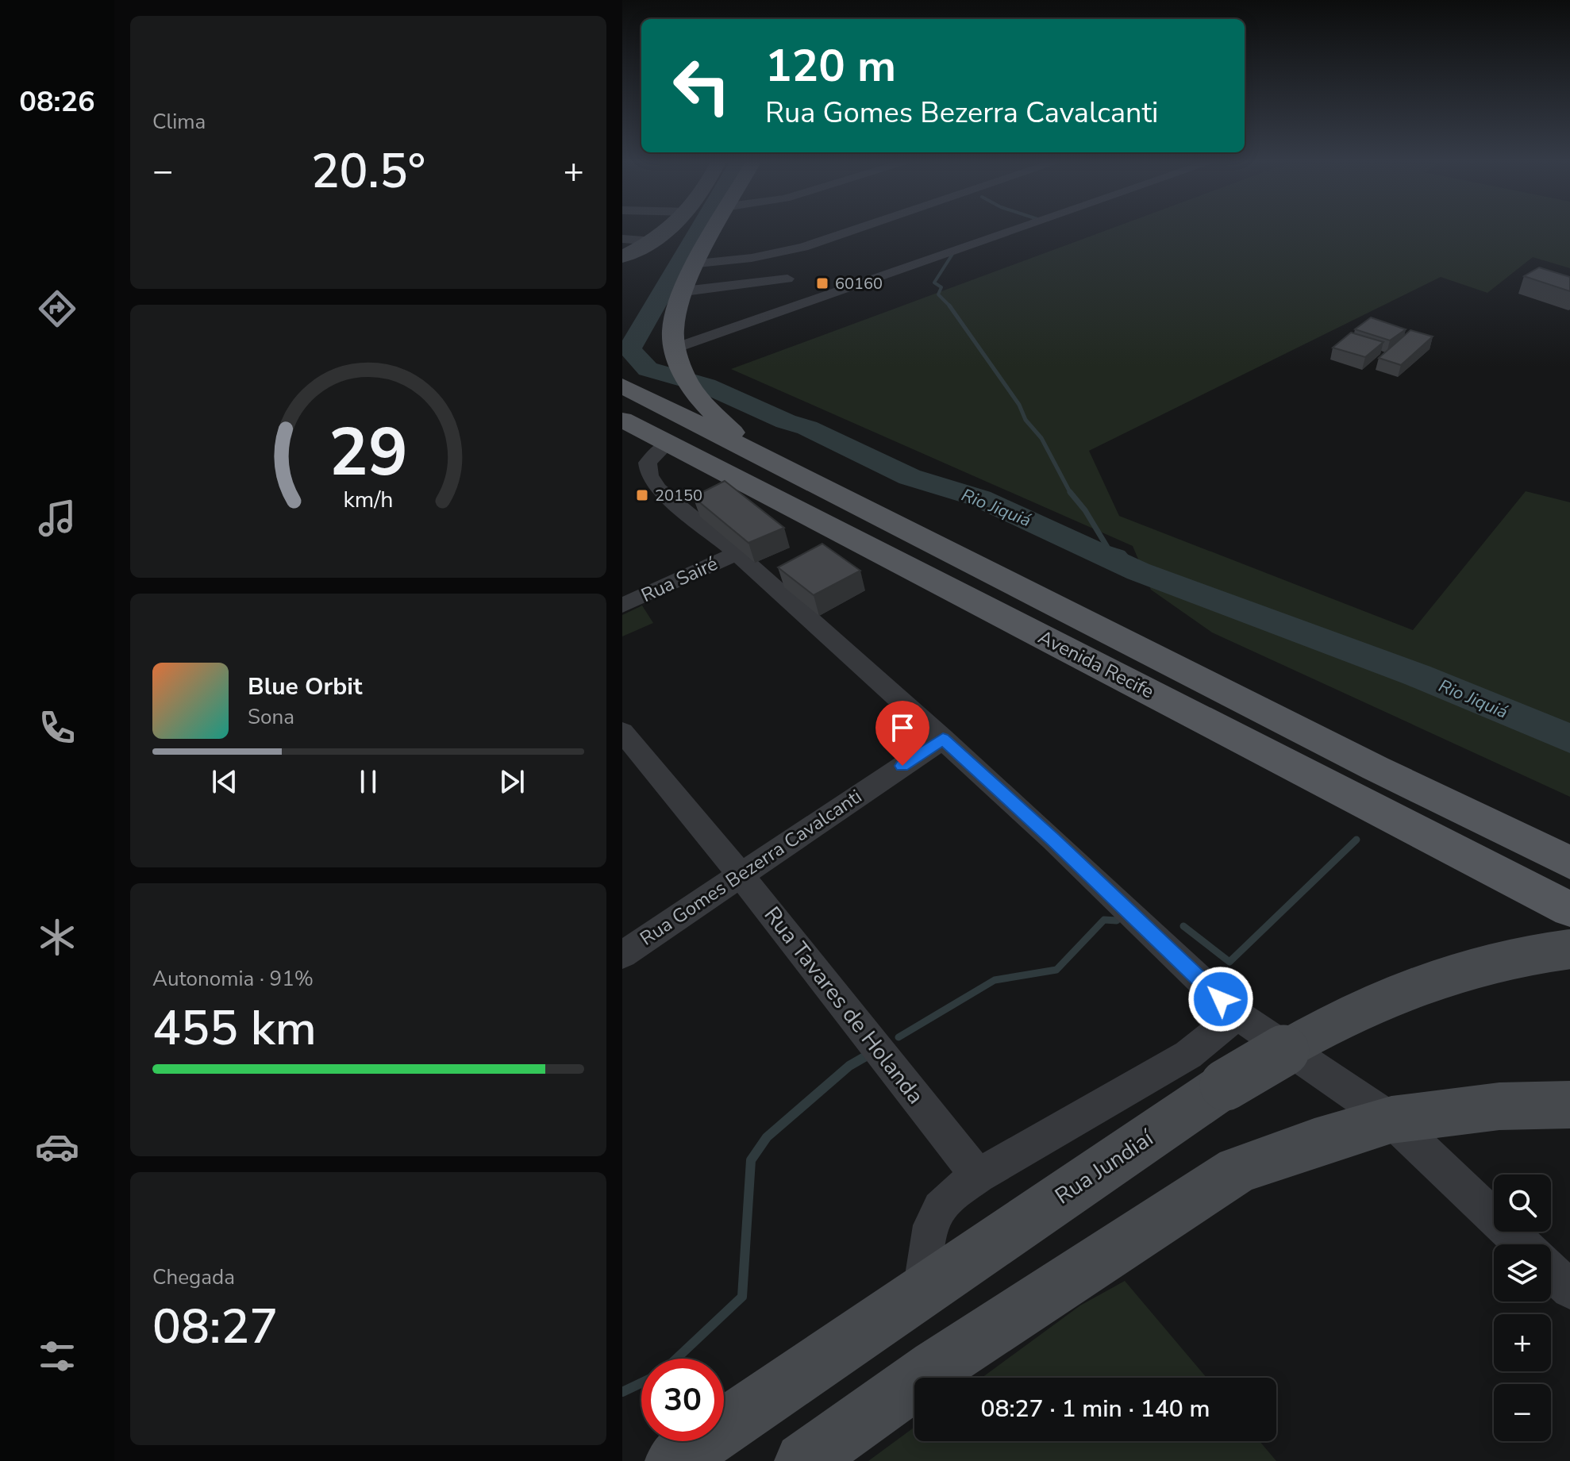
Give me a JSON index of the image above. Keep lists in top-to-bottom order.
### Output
{
  "streets": {
    "main road": ["Avenida Recife", "Rua Jundiaí"],
    "street": ["Rua Sairé", "Rua Gomes Bezerra Cavalcanti", "Rua Tavares de Holanda"]
  },
  "crossings": [
    ["Rua Gomes Bezerra Cavalcanti", "Rua Tavares de Holanda"]
  ],
  "water": ["Rio Jiquiá"],
  "places": {
    "transit": ["60160", "20150"]
  },
  "page": {
    "tabs": "08:26",
    "tile": [
      "Clima",
      ["Autonomia · 91%", "455 km"],
      ["Chegada", "08:27"]
    ],
    "turn": ["120 m", "Rua Gomes Bezerra Cavalcanti"],
    "heat": ["−", "20.5°", "+"],
    "song": ["Blue Orbit", "Sona"],
    "map_buttons": ["+", "−"],
    "limit": "30",
    "trip": "08:27 · 1 min · 140 m",
    "gauge": ["29", "km/h"]
  }
}
